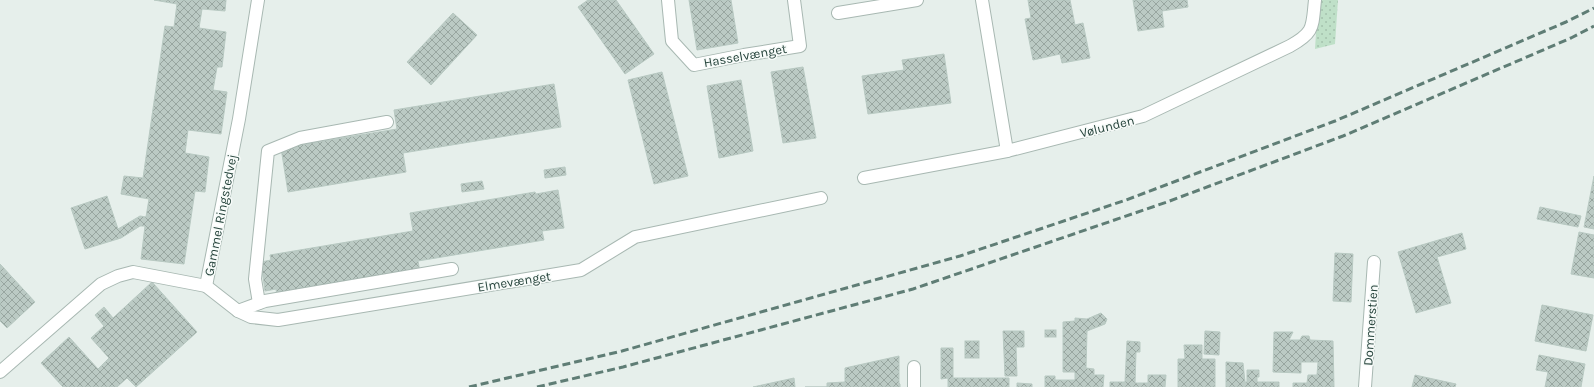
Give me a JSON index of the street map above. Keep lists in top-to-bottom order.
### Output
{
  "streets": {
    "street": [
      "Hasselvænget",
      "Vølunden",
      "Gammel Ringstedvej",
      "Elmevænget",
      "Dommerstien"
    ]
  },
  "crossings": [
    ["Gammel Ringstedvej", "Elmevænget"]
  ]
}
